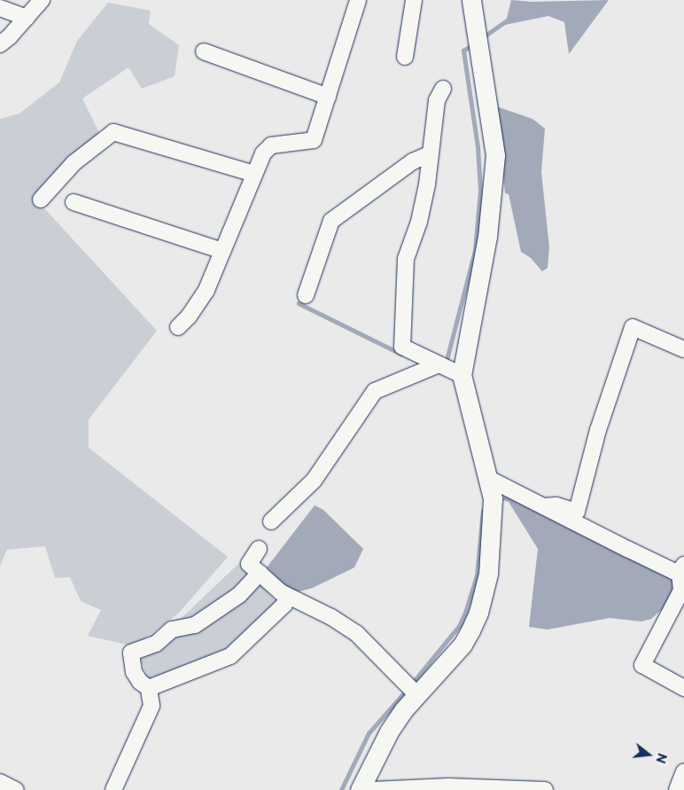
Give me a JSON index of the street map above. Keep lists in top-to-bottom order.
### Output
{
  "north": "right"
}
